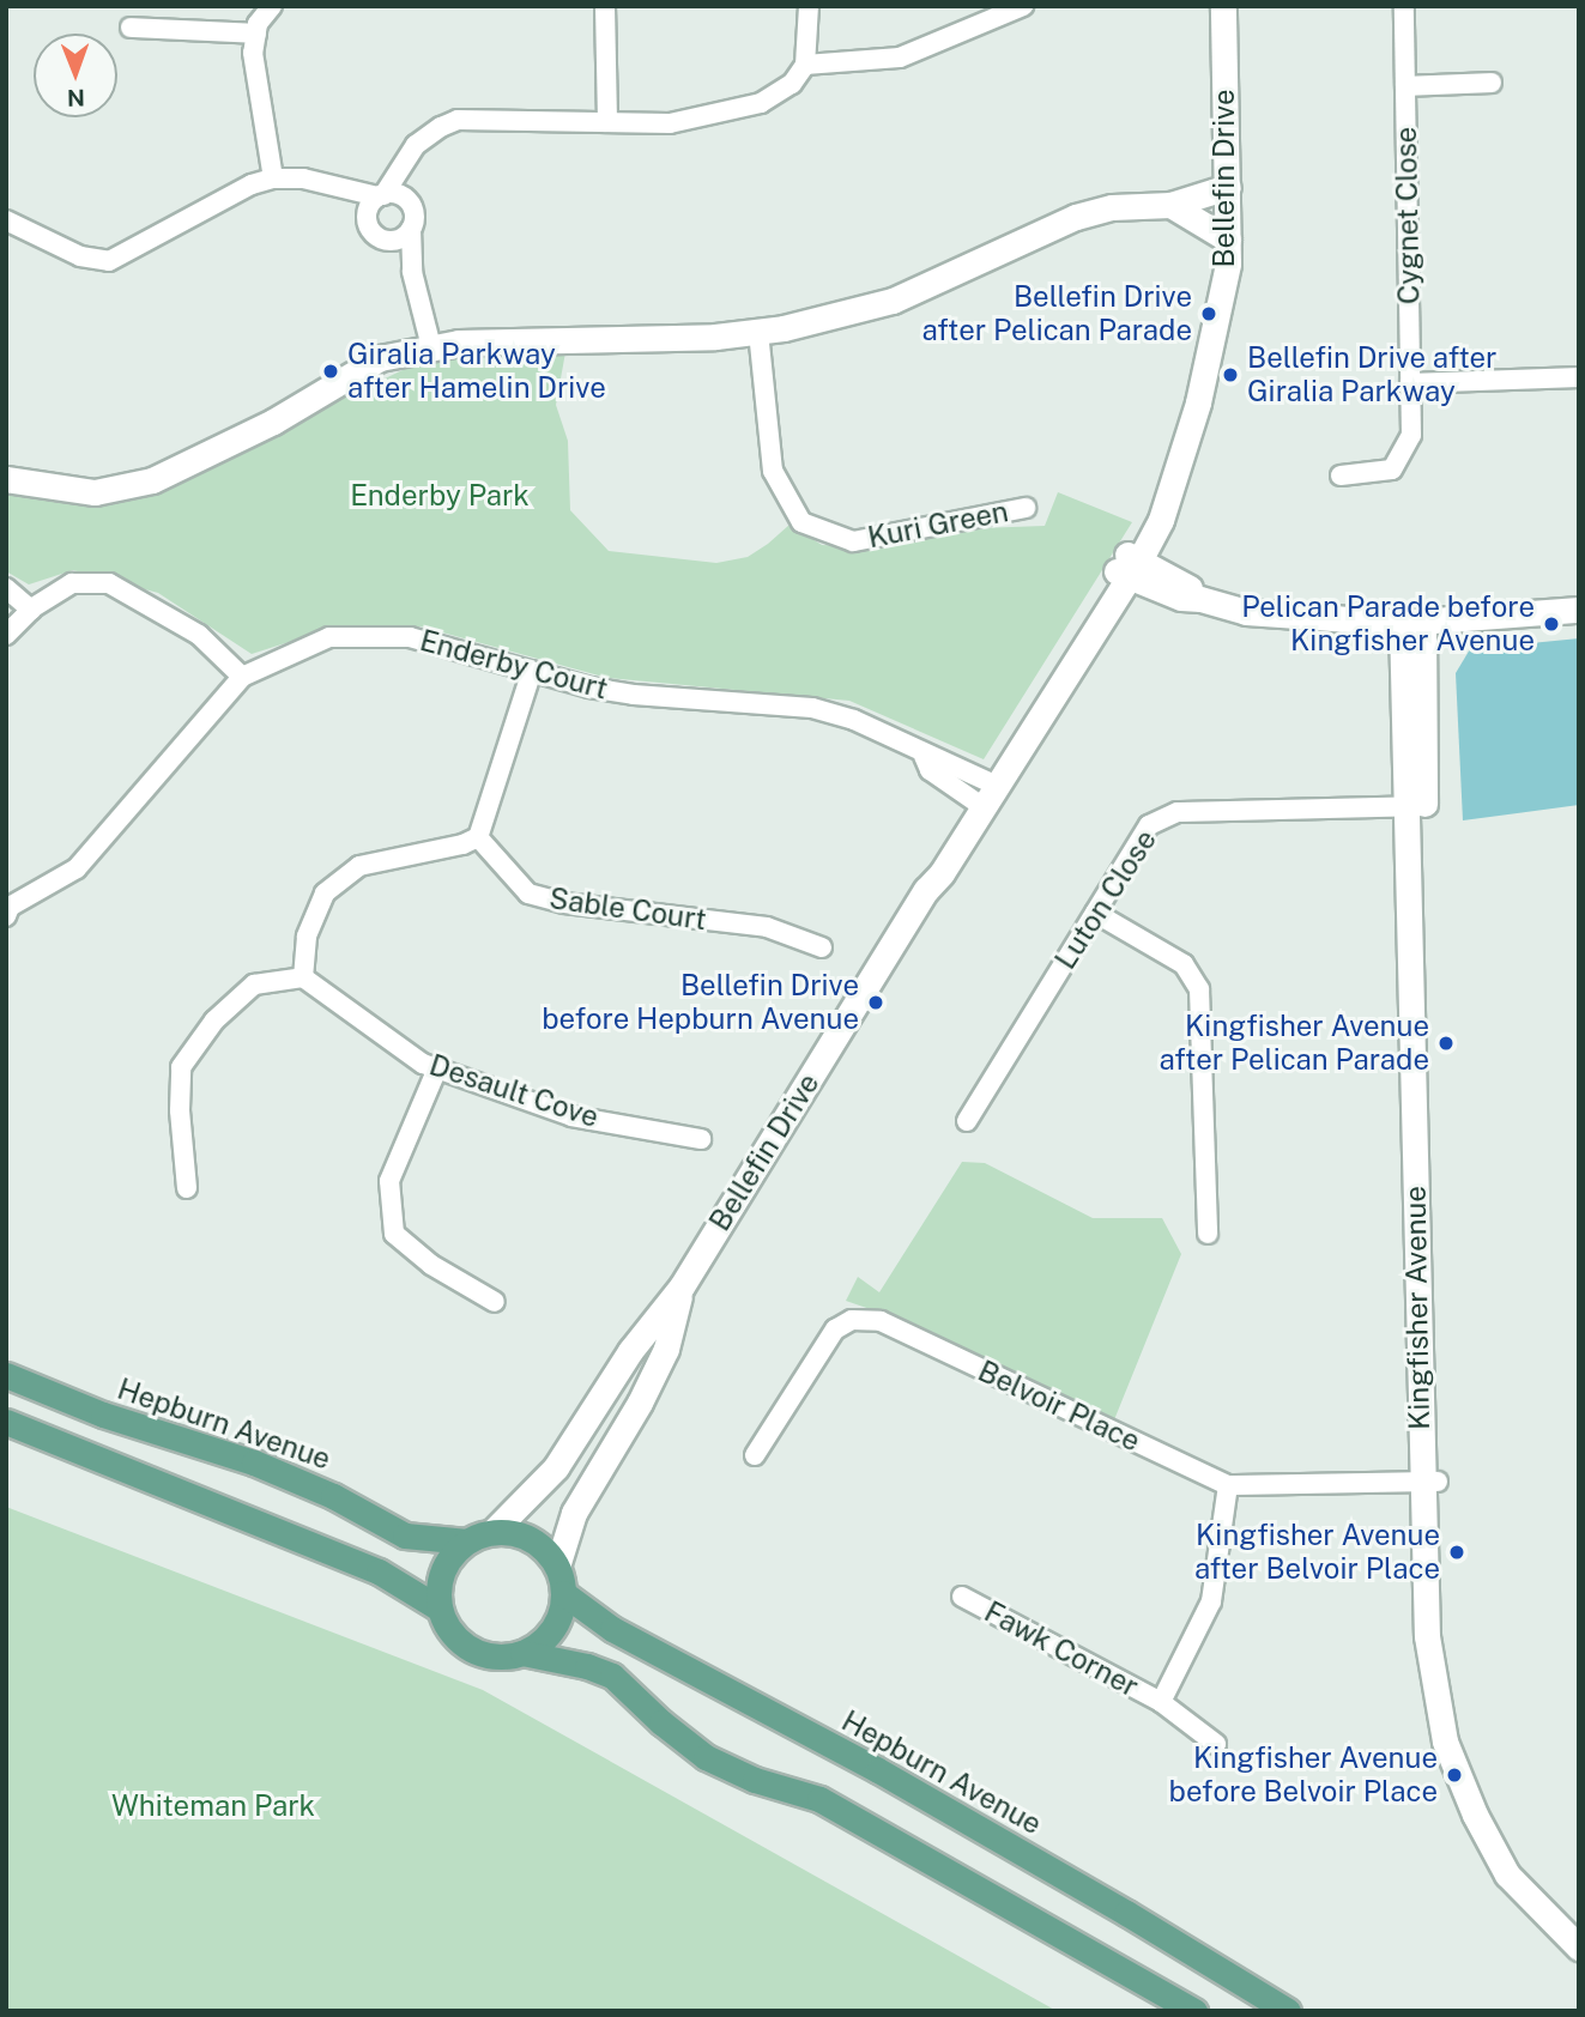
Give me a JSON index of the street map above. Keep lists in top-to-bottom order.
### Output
{
  "streets": {
    "main road": ["Hepburn Avenue"],
    "street": [
      "Bellefin Drive",
      "Cygnet Close",
      "Kuri Green",
      "Enderby Court",
      "Luton Close",
      "Sable Court",
      "Desault Cove",
      "Kingfisher Avenue",
      "Belvoir Place",
      "Fawk Corner"
    ]
  },
  "crossings": [
    ["Bellefin Drive", "Enderby Court"],
    ["Bellefin Drive", "Hepburn Avenue"],
    ["Luton Close", "Kingfisher Avenue"],
    ["Kingfisher Avenue", "Belvoir Place"],
    ["Belvoir Place", "Fawk Corner"]
  ],
  "parks": ["Enderby Park", "Whiteman Park"],
  "places": [
    "Bellefin Drive after Pelican Parade",
    "Giralia Parkway after Hamelin Drive",
    "Bellefin Drive after Giralia Parkway",
    "Pelican Parade before Kingfisher Avenue",
    "Bellefin Drive before Hepburn Avenue",
    "Kingfisher Avenue after Pelican Parade",
    "Kingfisher Avenue after Belvoir Place",
    "Kingfisher Avenue before Belvoir Place"
  ],
  "north": "bottom"
}
